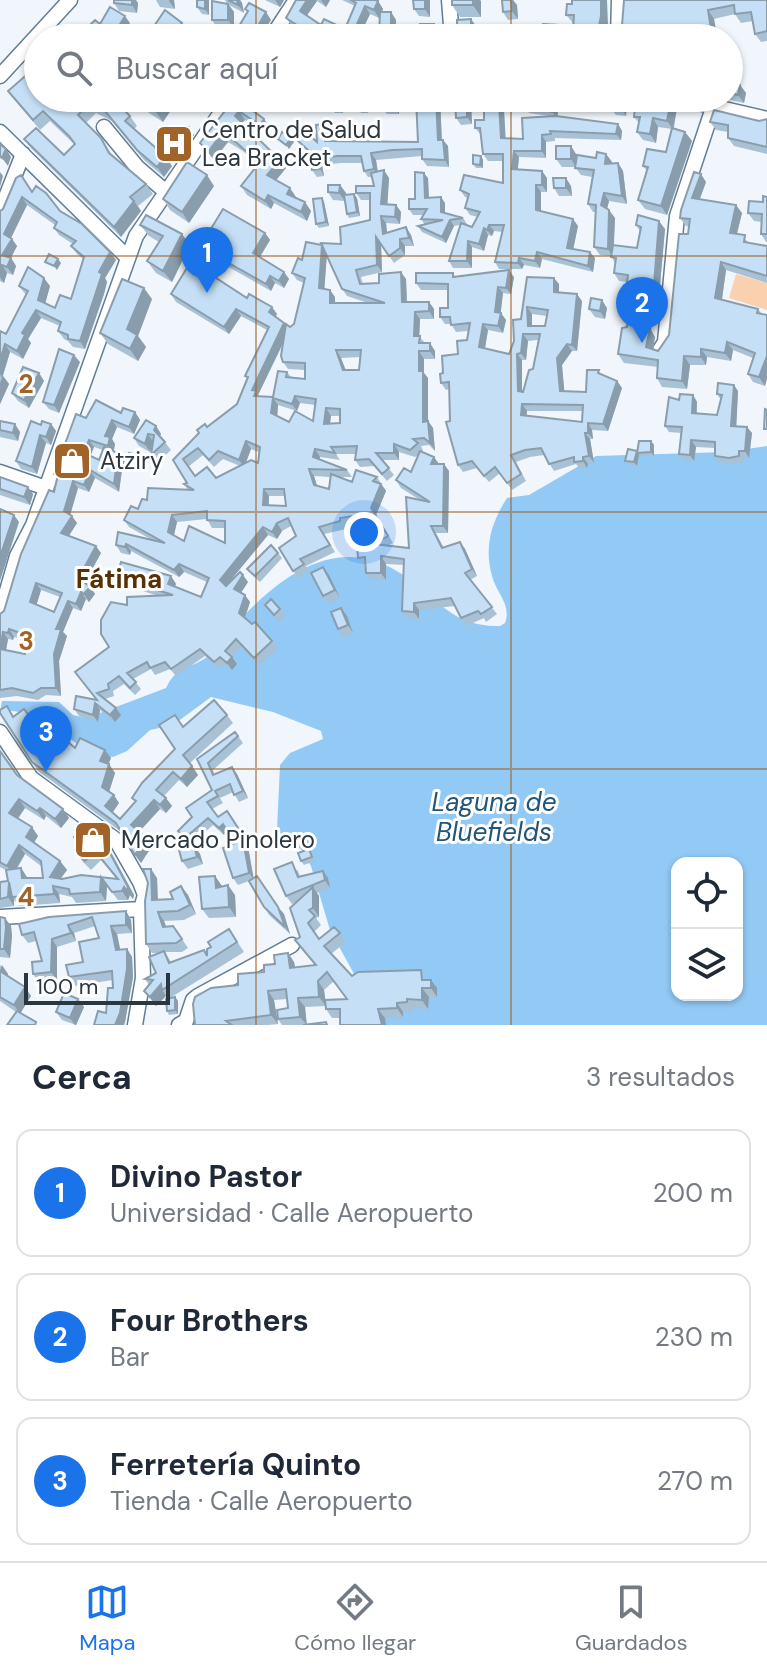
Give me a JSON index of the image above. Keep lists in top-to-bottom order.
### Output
{
  "districts": ["Fátima"],
  "water": ["Laguna de Bluefields"],
  "places": {
    "hospital": ["Centro de Salud Lea Bracket"],
    "shop": ["Atziry", "Mercado Pinolero"]
  },
  "scale_bar": "100 m",
  "page": {
    "search": "Buscar aquí",
    "pins": ["1", "2", "3"],
    "scale": "100 m",
    "heading": ["Cerca", "3 resultados"],
    "list": [
      {
        "mark": "1",
        "name": "Divino Pastor",
        "note": "Universidad · Calle Aeropuerto",
        "value": "200 m"
      },
      {
        "mark": "2",
        "name": "Four Brothers",
        "note": "Bar",
        "value": "230 m"
      },
      {
        "mark": "3",
        "name": "Ferretería Quinto",
        "note": "Tienda · Calle Aeropuerto",
        "value": "270 m"
      }
    ],
    "nav": ["Mapa", "Cómo llegar", "Guardados"]
  },
  "grid": {
    "rows": ["2", "3", "4"]
  }
}
